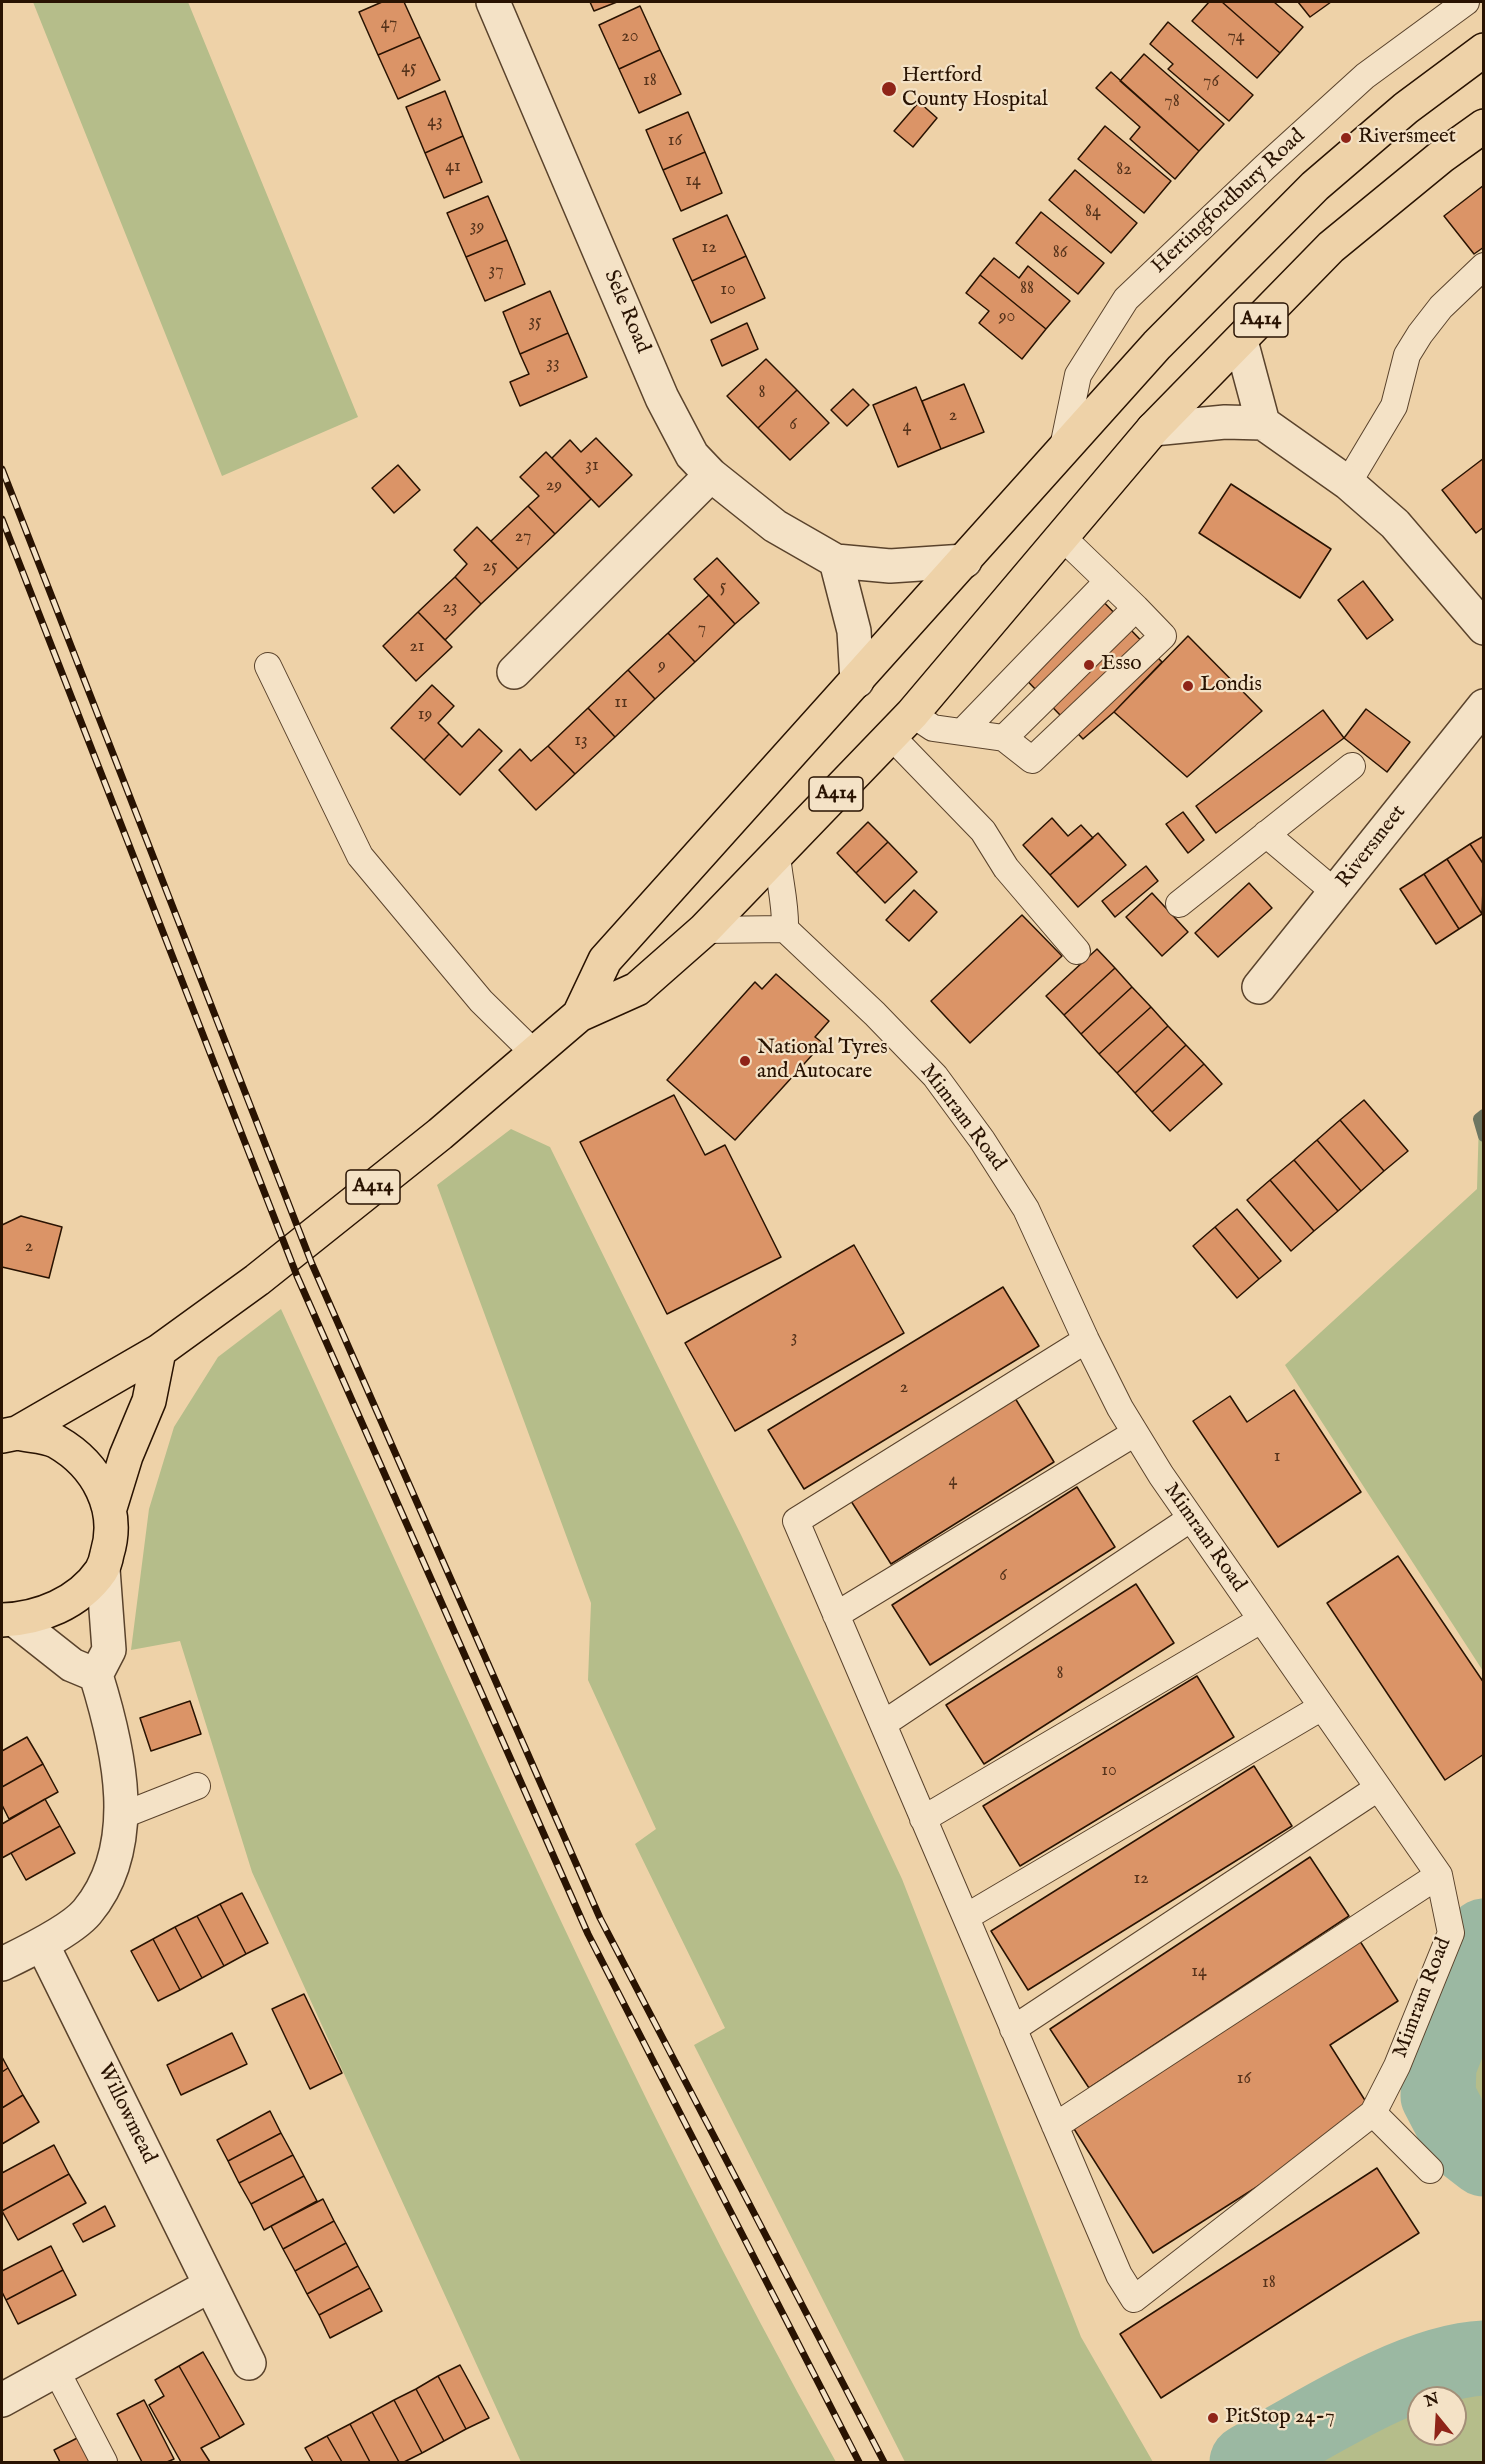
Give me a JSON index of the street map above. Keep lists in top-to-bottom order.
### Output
{
  "streets": {
    "highway": ["A414"],
    "street": ["Sele Road", "Riversmeet", "Willowmead"],
    "lane": ["Hertingfordbury Road", "Mimram Road"]
  },
  "crossings": [
    ["Hertingfordbury Road", "A414"],
    ["Sele Road", "A414"]
  ],
  "places": [
    "Hertford County Hospital",
    "Riversmeet",
    "Esso",
    "Londis",
    "National Tyres and Autocare",
    "PitStop 24-7"
  ],
  "house_numbers": [
    "47",
    "20",
    "74",
    "45",
    "18",
    "76",
    "78",
    "43",
    "16",
    "41",
    "82",
    "14",
    "84",
    "39",
    "12",
    "86",
    "37",
    "88",
    "10",
    "90",
    "35",
    "33",
    "8",
    "2",
    "6",
    "4",
    "31",
    "29",
    "27",
    "25",
    "5",
    "23",
    "7",
    "21",
    "9",
    "11",
    "19",
    "13",
    "2",
    "3",
    "2",
    "1",
    "4",
    "6",
    "8",
    "10",
    "12",
    "14",
    "16",
    "18"
  ],
  "north": "top"
}
